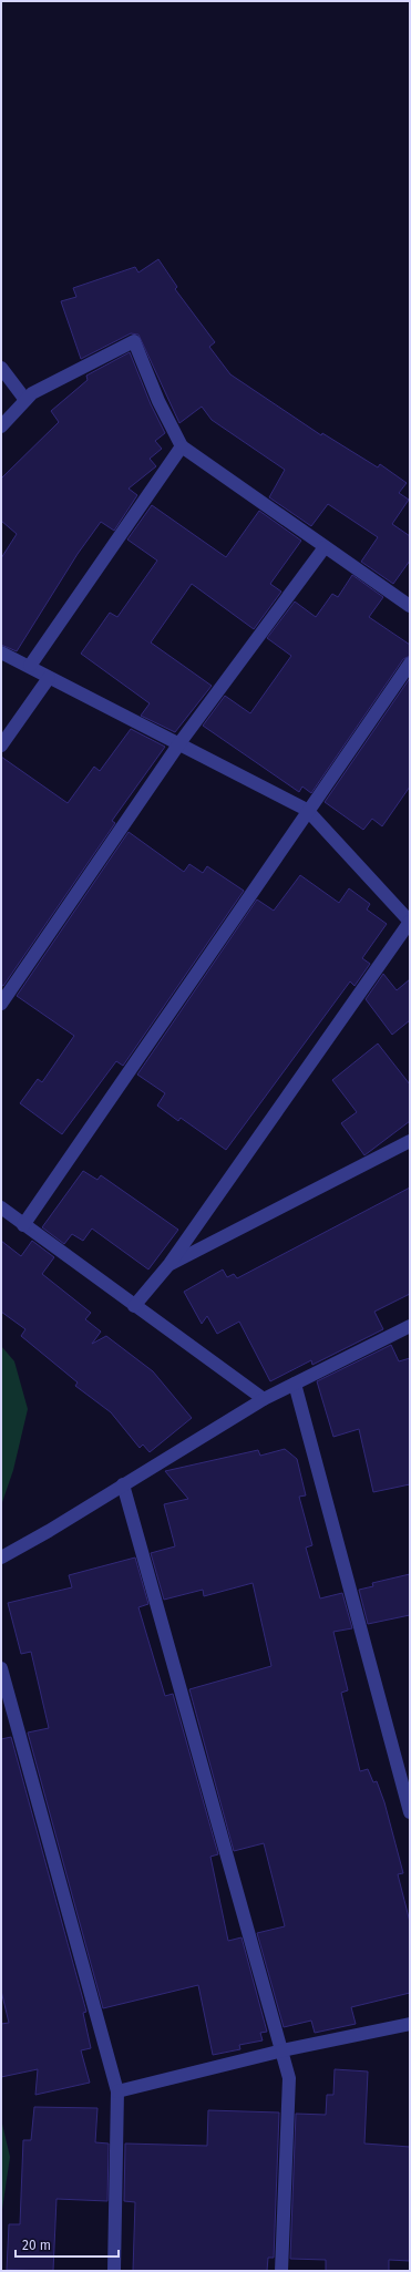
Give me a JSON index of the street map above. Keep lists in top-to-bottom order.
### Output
{
  "scale_bar": "20 m"
}
